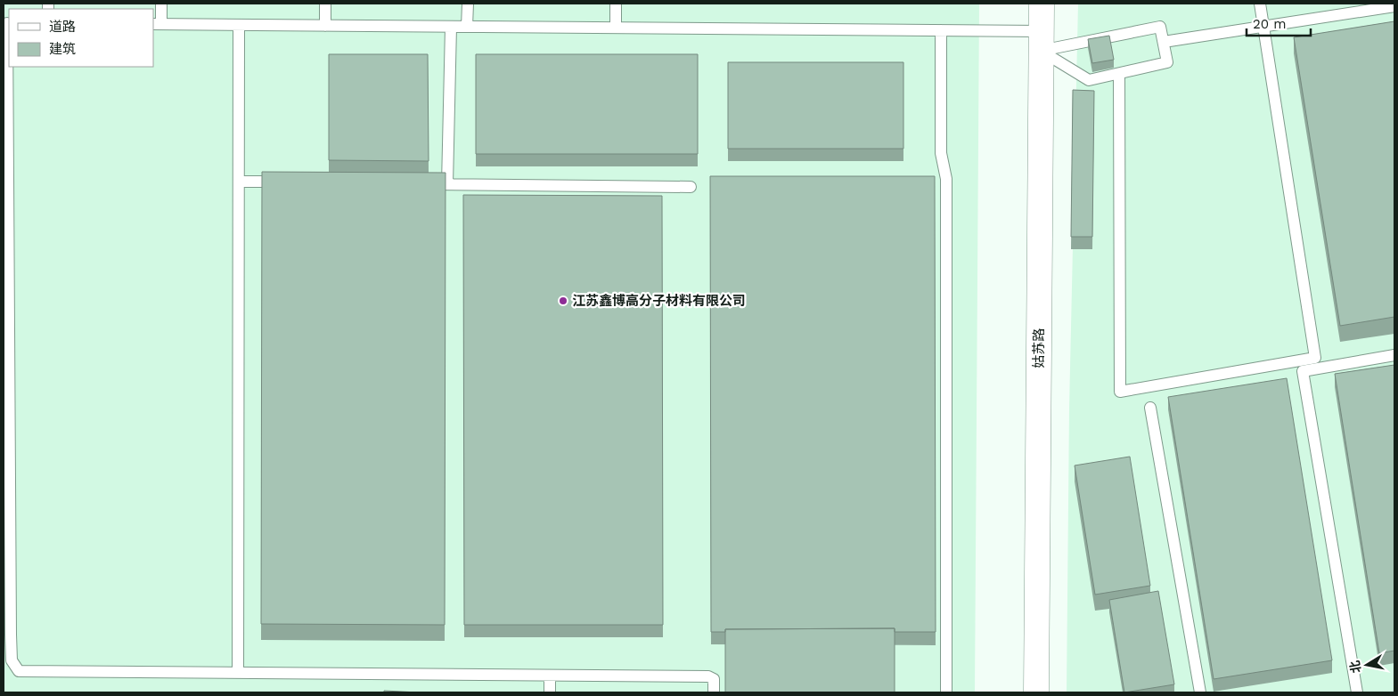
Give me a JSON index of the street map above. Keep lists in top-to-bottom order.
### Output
{
  "streets": {
    "street": ["姑苏路"]
  },
  "places": ["江苏鑫博高分子材料有限公司"],
  "legend": ["道路", "建筑"],
  "scale_bar": "20 m",
  "north": "left"
}
